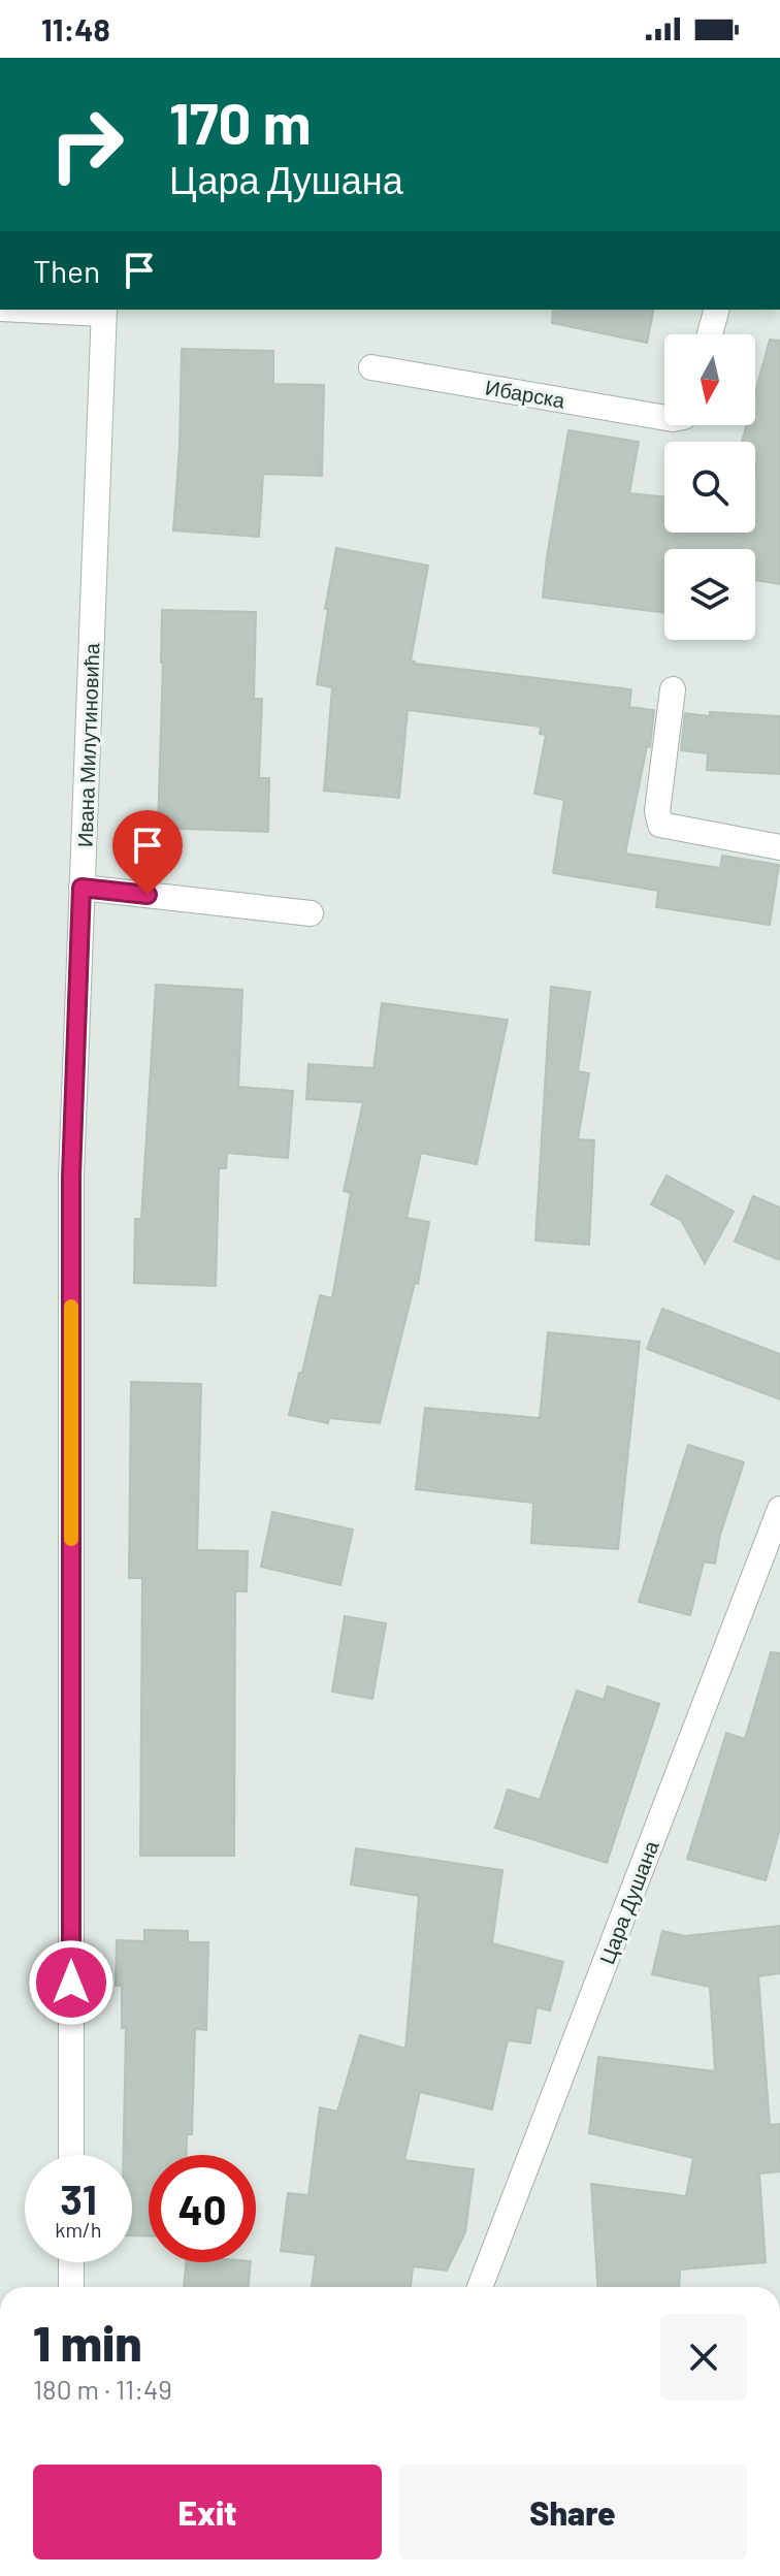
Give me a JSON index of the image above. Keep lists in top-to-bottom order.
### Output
{
  "streets": {
    "street": ["Ибарска", "Ивана Милутиновића", "Цара Душана"]
  },
  "north": "bottom",
  "page": {
    "status": "11:48",
    "turn": ["170 m", "Цара Душана"],
    "then": "Then",
    "speed": "31 km/h",
    "limit": "40",
    "heading": ["1 min", "180 m · 11:49"],
    "buttons": ["Exit", "Share"]
  }
}
